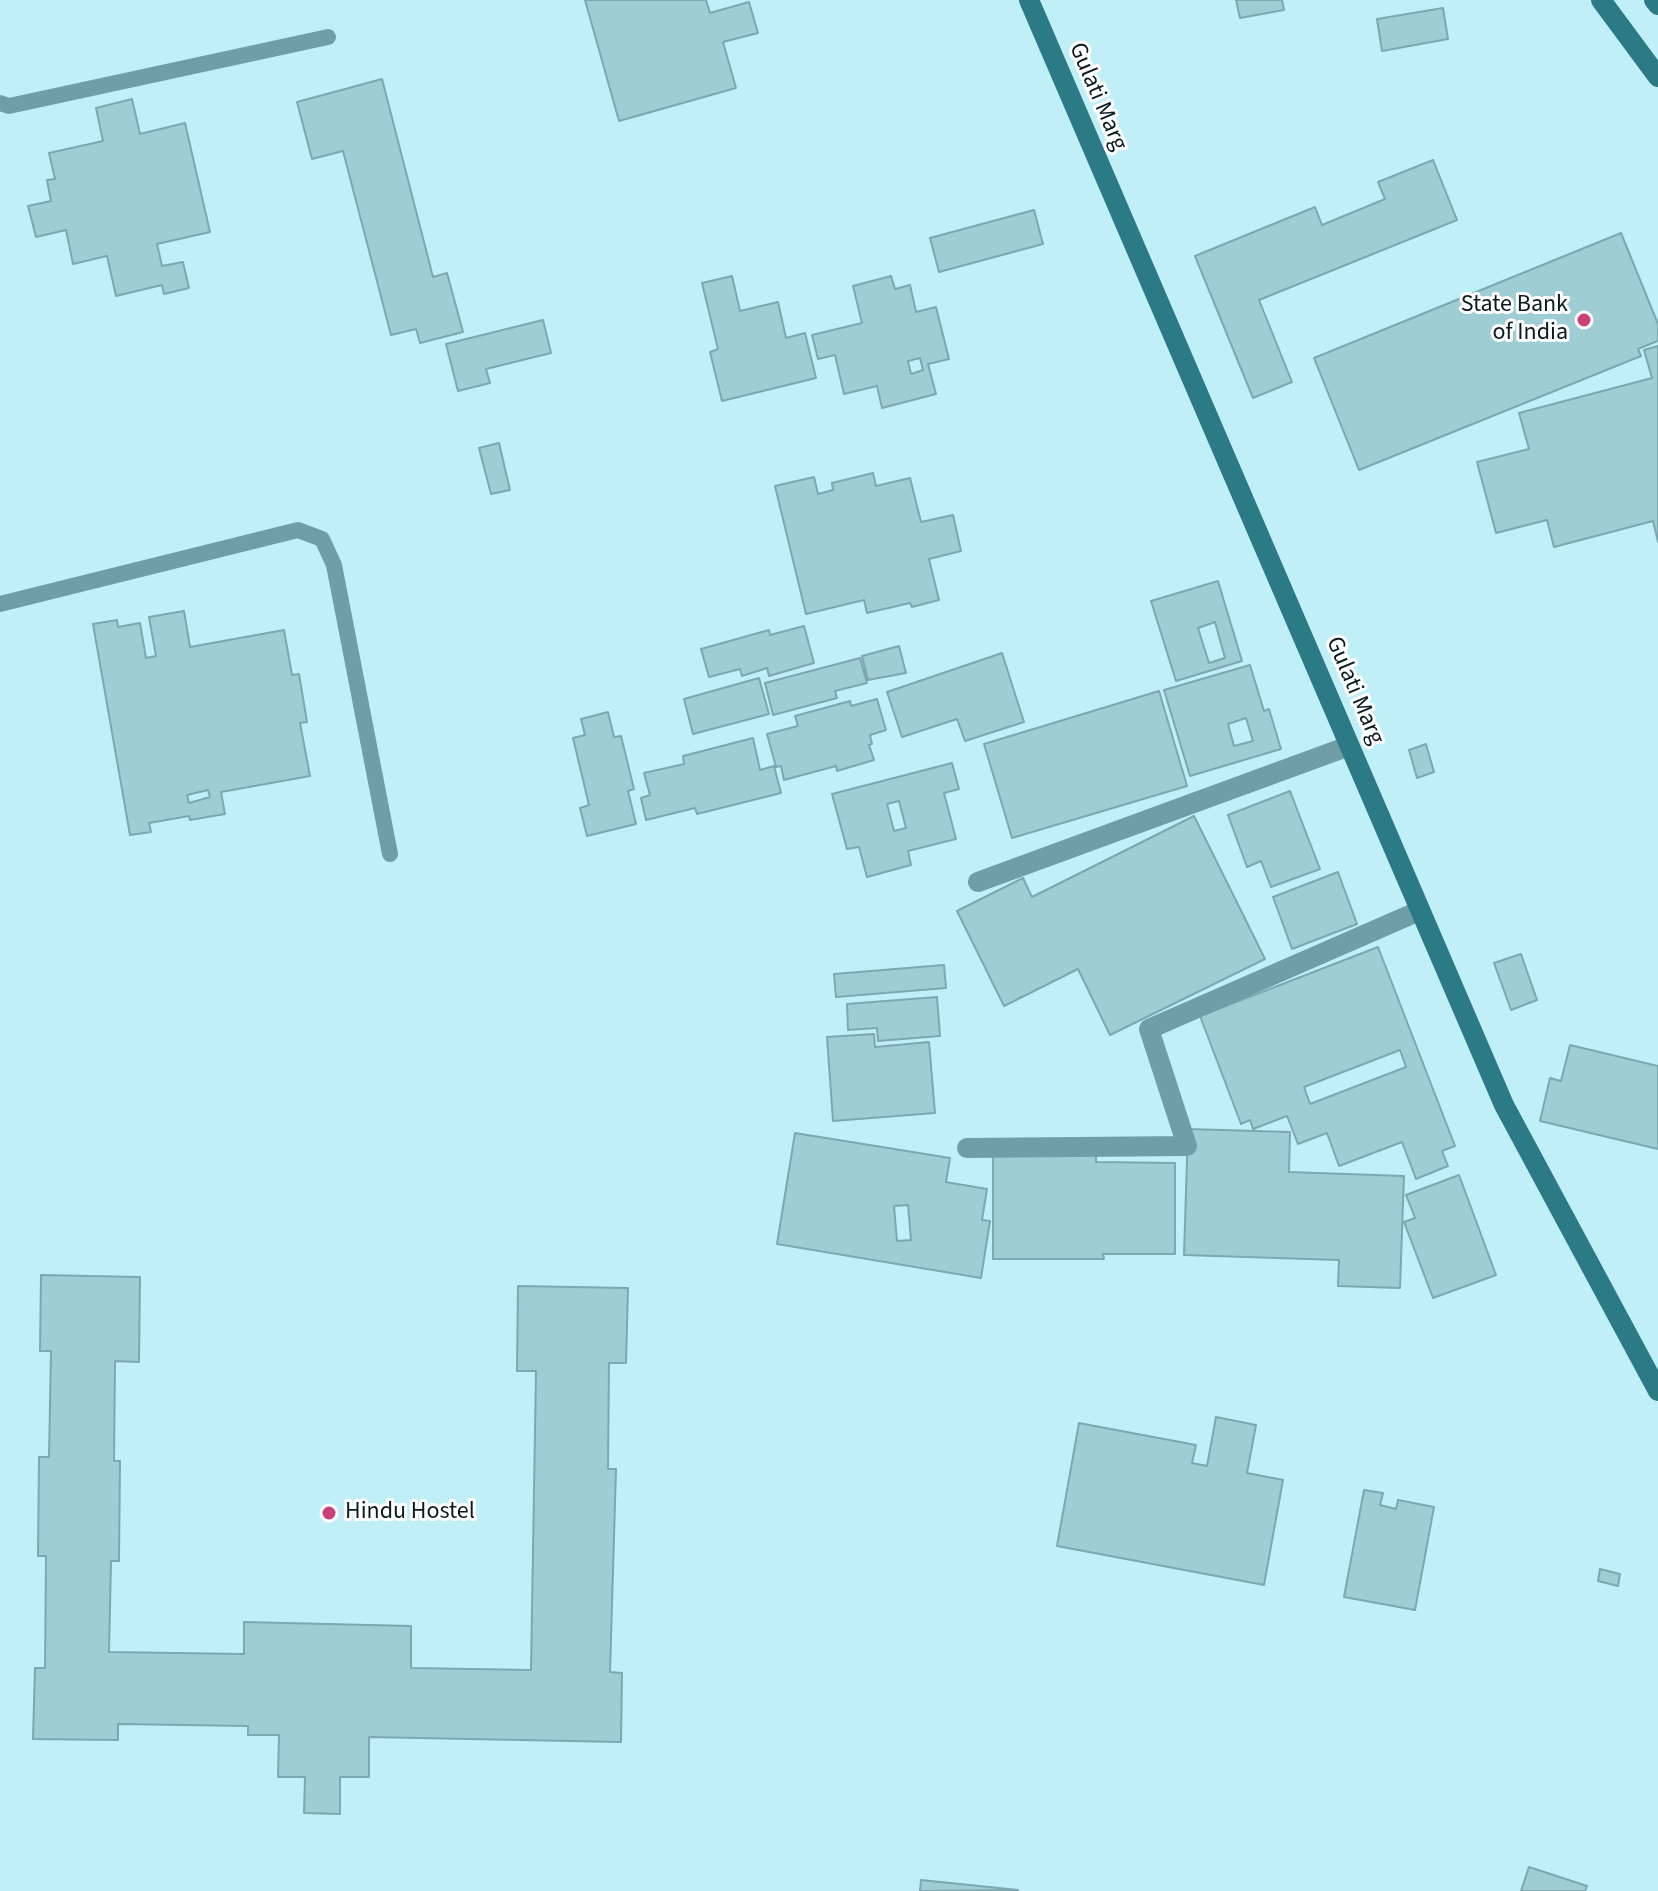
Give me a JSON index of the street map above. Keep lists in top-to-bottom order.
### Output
{
  "streets": {
    "street": ["Gulati Marg"]
  },
  "places": ["State Bank of India", "Hindu Hostel"]
}
